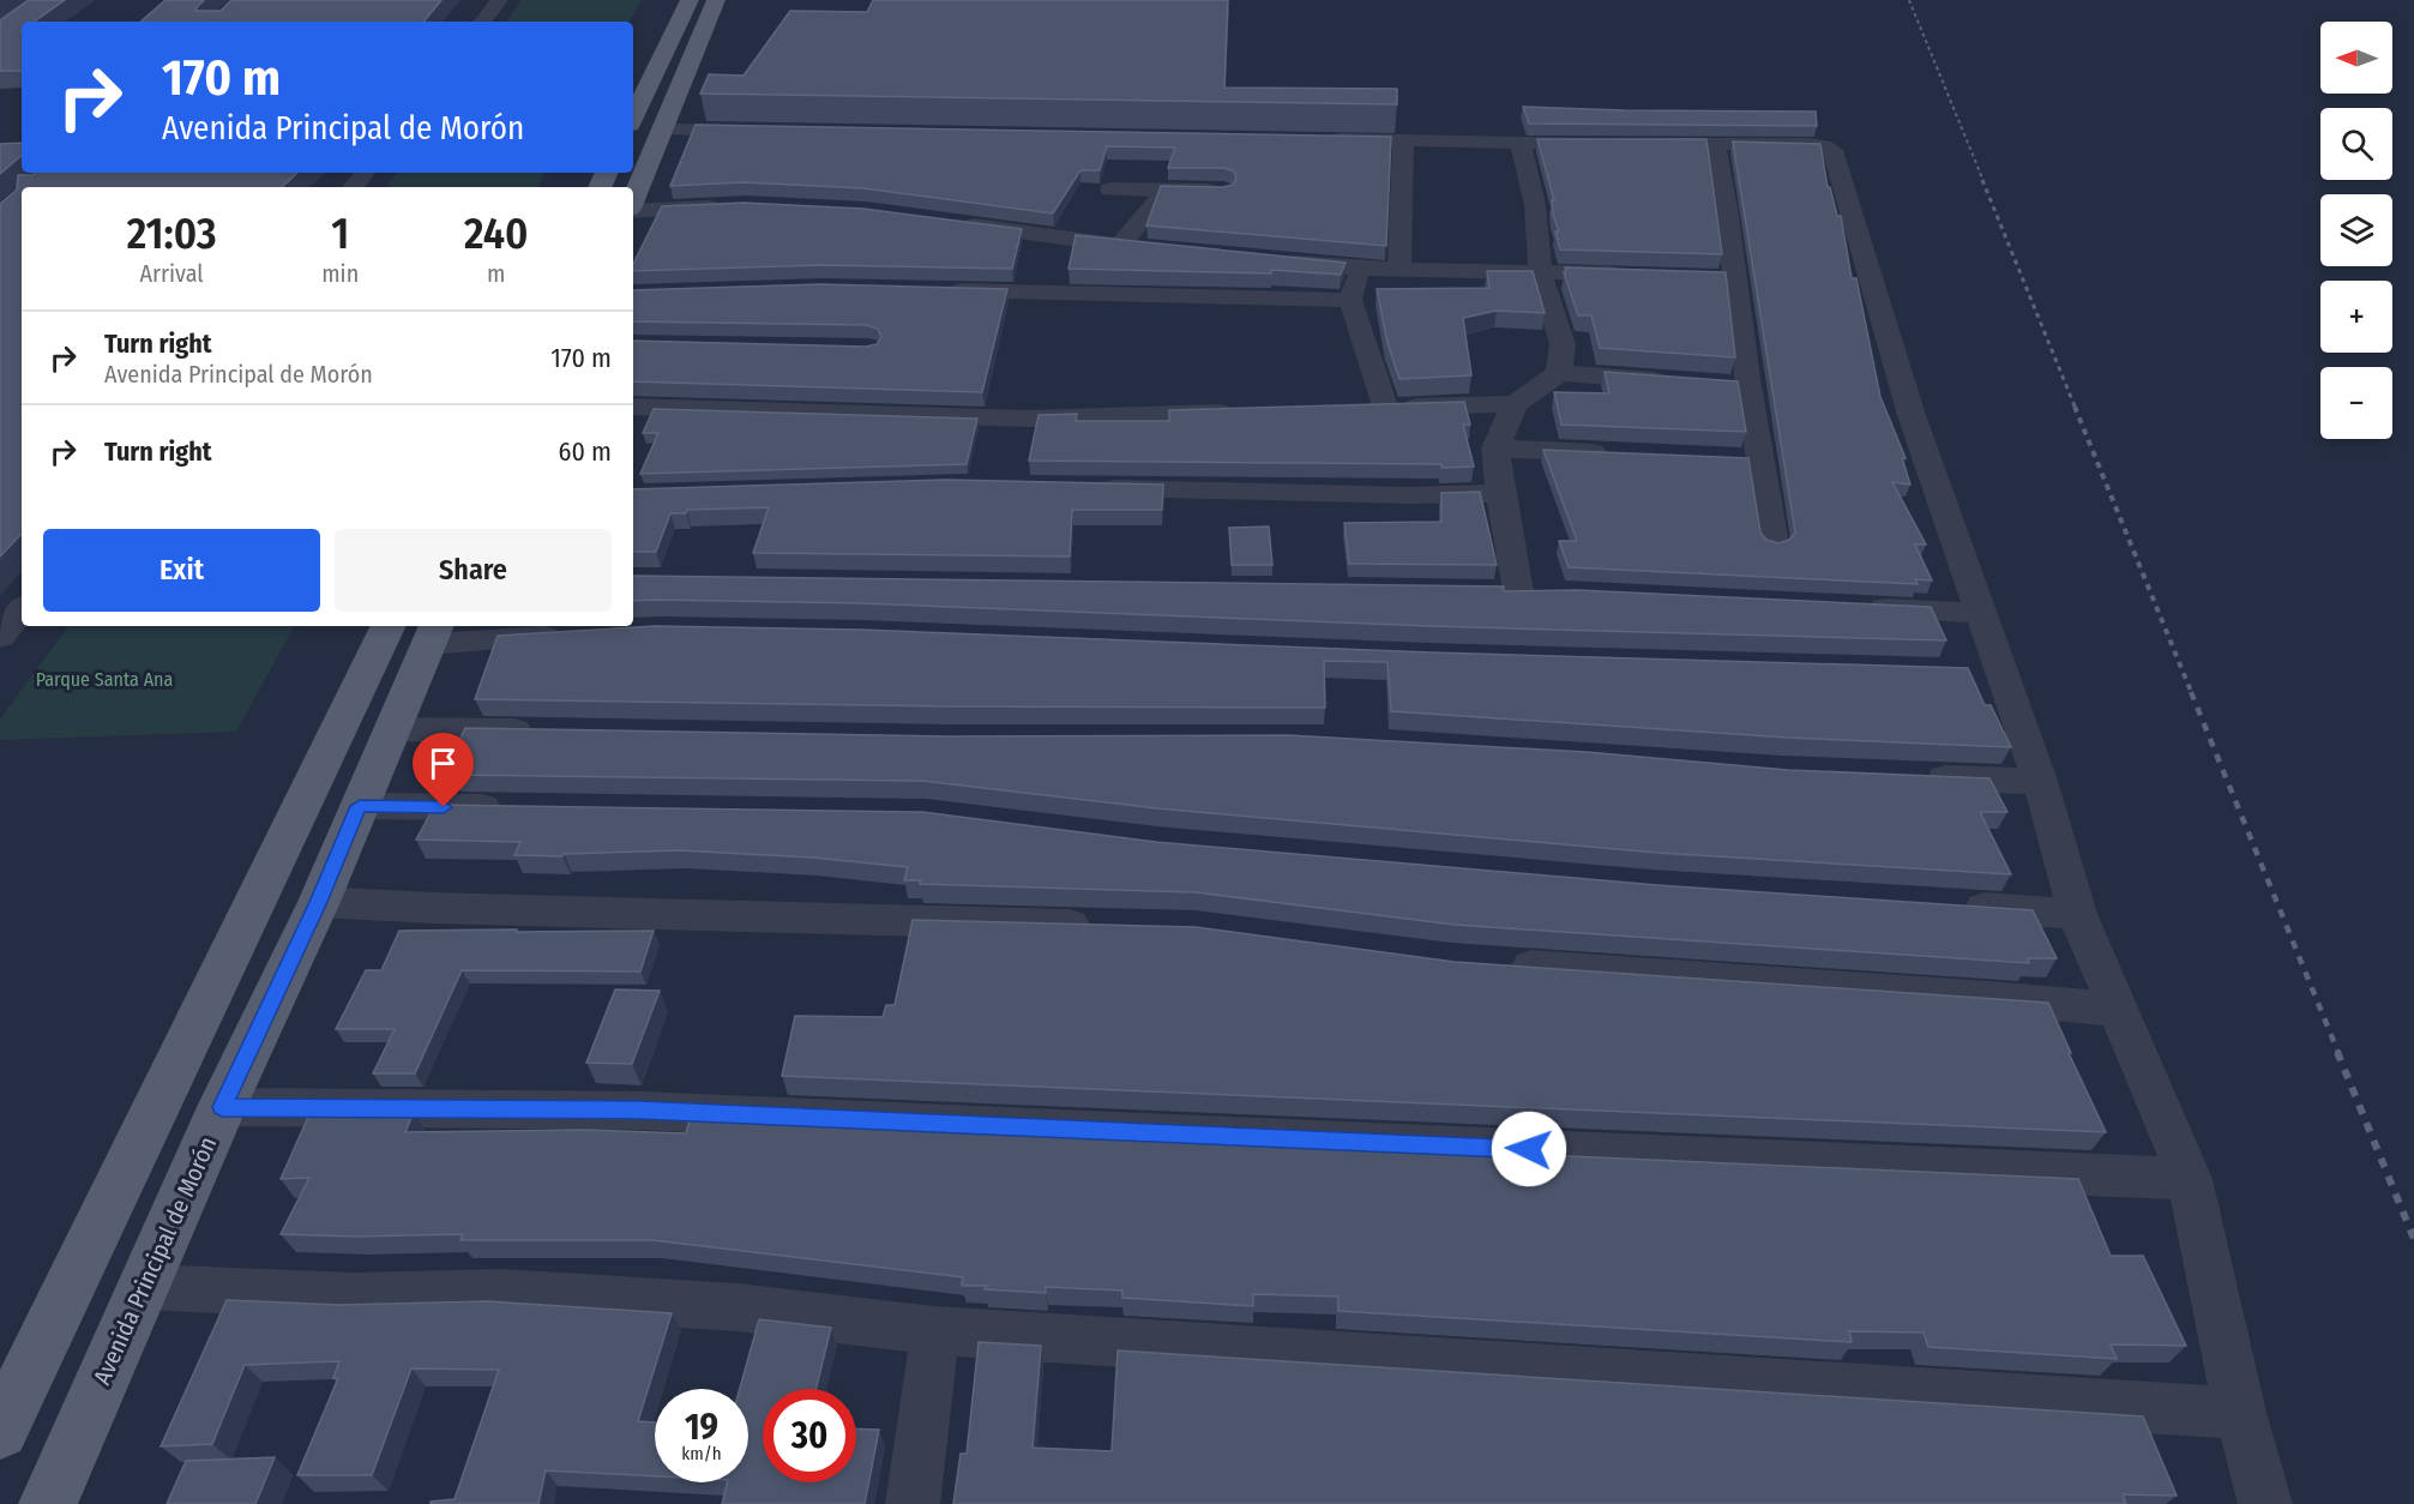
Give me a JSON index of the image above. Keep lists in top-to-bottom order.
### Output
{
  "streets": {
    "main road": ["Avenida Principal de Morón"]
  },
  "parks": ["Parque Santa Ana"],
  "north": "left",
  "page": {
    "map_buttons": ["+", "−"],
    "turn": ["170 m", "Avenida Principal de Morón"],
    "eta": [
      "21:03",
      "Arrival",
      "1",
      "min",
      "240",
      "m"
    ],
    "list": [
      {
        "name": "Turn right",
        "note": "Avenida Principal de Morón",
        "value": "170 m"
      },
      {
        "name": "Turn right",
        "value": "60 m"
      }
    ],
    "buttons": ["Exit", "Share"],
    "speed": "19 km/h",
    "limit": "30"
  }
}
